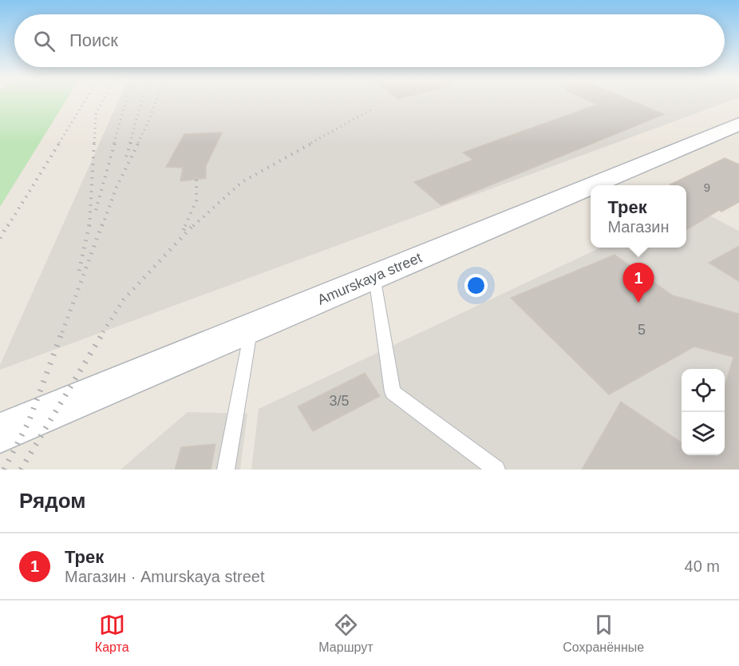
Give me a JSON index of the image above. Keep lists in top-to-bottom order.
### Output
{
  "streets": {
    "street": ["Amurskaya street"]
  },
  "house_numbers": ["9", "5", "3/5"],
  "page": {
    "search": "Поиск",
    "popup": ["Трек", "Магазин"],
    "pins": "1",
    "heading": "Рядом",
    "list": [
      {
        "mark": "1",
        "name": "Трек",
        "note": "Магазин · Amurskaya street",
        "value": "40 m"
      }
    ],
    "nav": ["Карта", "Маршрут", "Сохранённые"]
  }
}
